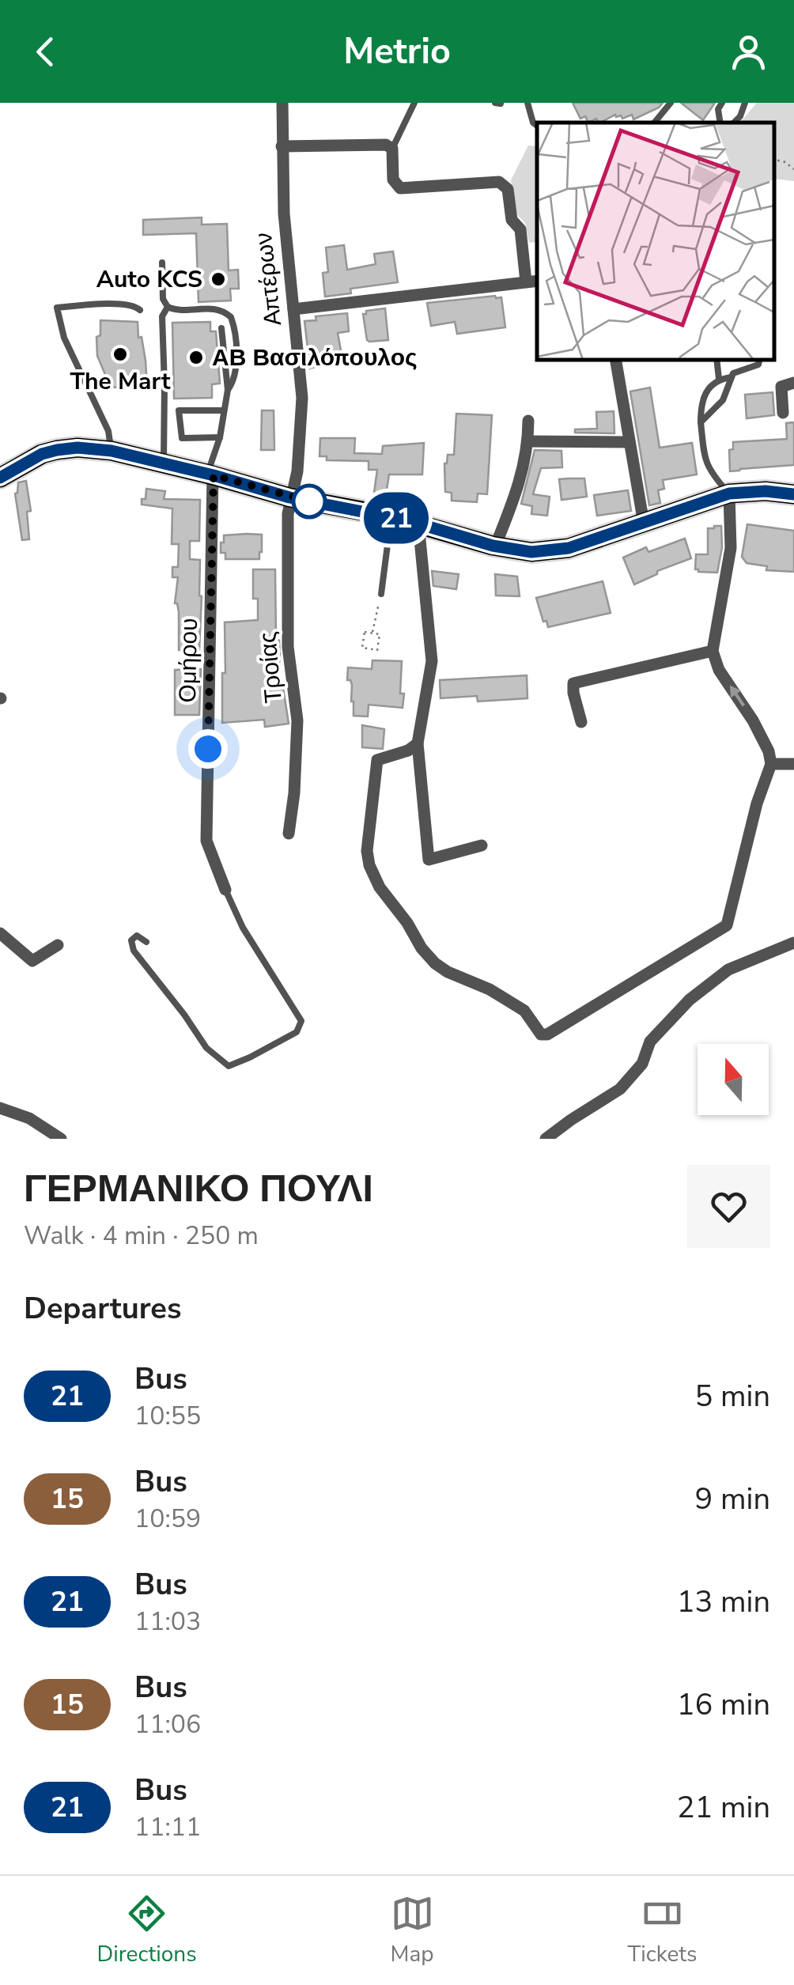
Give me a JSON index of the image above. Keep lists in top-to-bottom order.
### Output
{
  "streets": {
    "street": ["Απτέρων", "Ομήρου", "Τροίας"]
  },
  "crossings": [
    ["Απτέρων", "Τροίας"]
  ],
  "places": ["Auto KCS", "The Mart", "ΑΒ Βασιλόπουλος"],
  "lines": ["bus line 21"],
  "north": "top",
  "page": {
    "header": "Metrio",
    "on_map": "21",
    "heading": [
      ["ΓΕΡΜΑΝΙΚΟ ΠΟΥΛΙ", "Walk · 4 min · 250 m"],
      "Departures"
    ],
    "list": [
      {
        "mark": "21",
        "name": "Bus",
        "note": "10:55",
        "value": "5 min"
      },
      {
        "mark": "15",
        "name": "Bus",
        "note": "10:59",
        "value": "9 min"
      },
      {
        "mark": "21",
        "name": "Bus",
        "note": "11:03",
        "value": "13 min"
      },
      {
        "mark": "15",
        "name": "Bus",
        "note": "11:06",
        "value": "16 min"
      },
      {
        "mark": "21",
        "name": "Bus",
        "note": "11:11",
        "value": "21 min"
      }
    ],
    "tabs": ["Directions", "Map", "Tickets"]
  }
}
